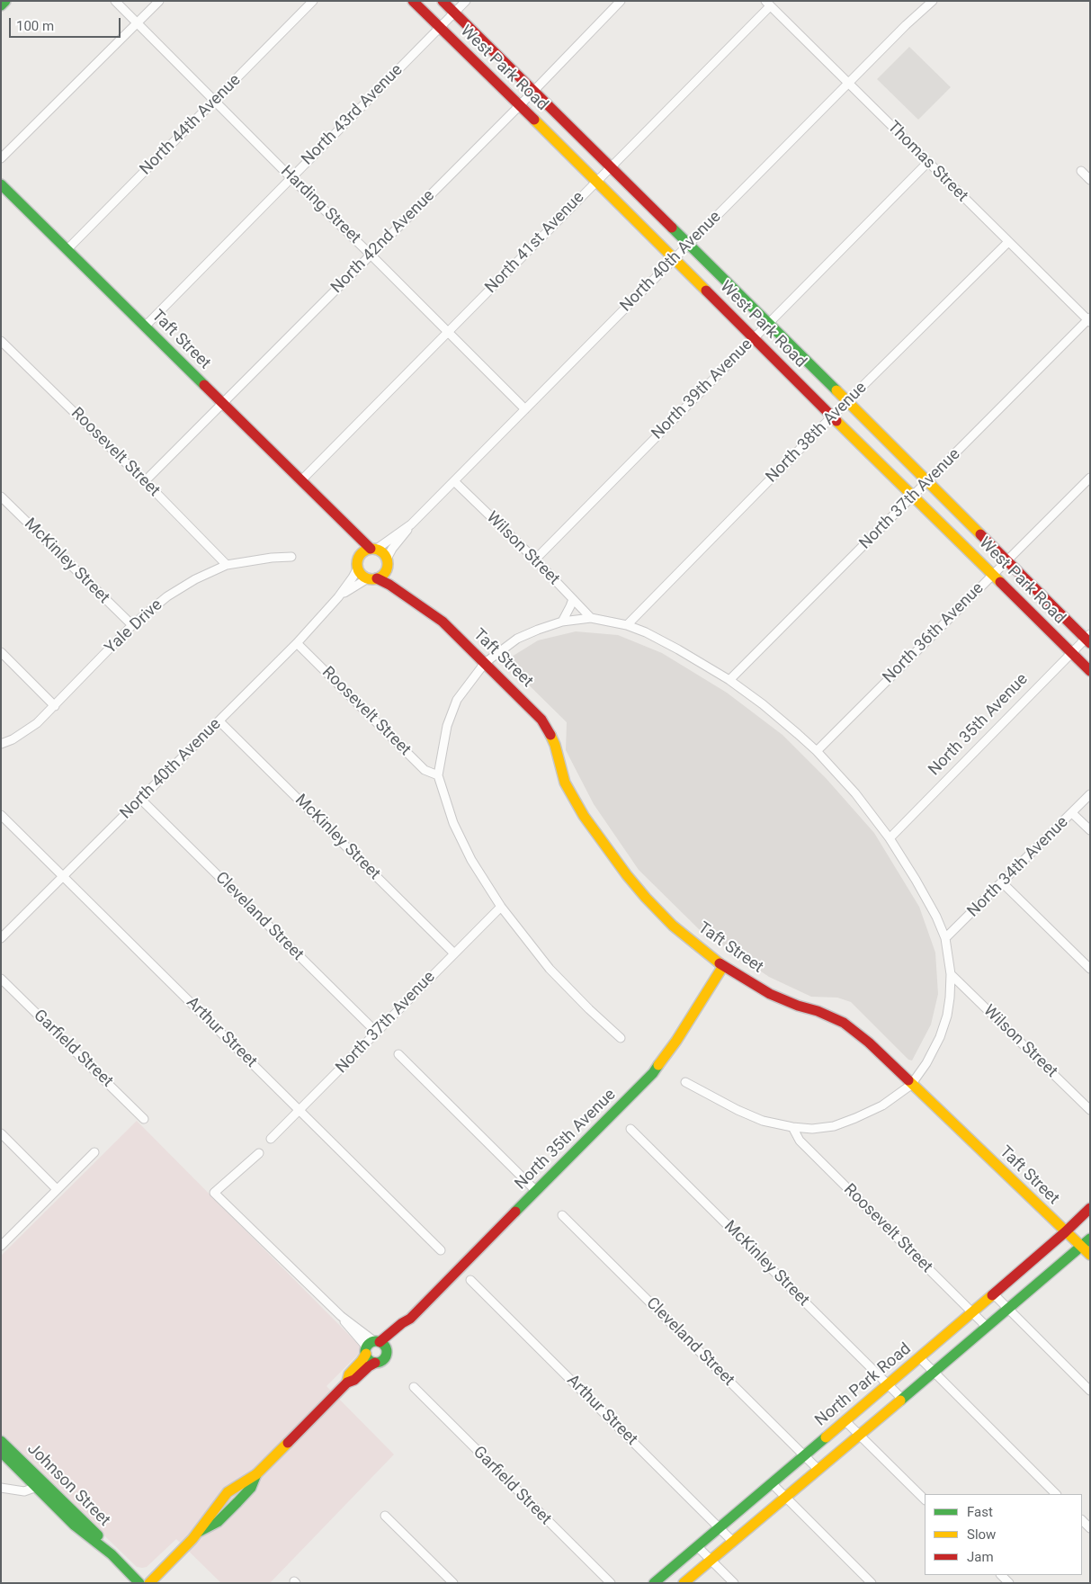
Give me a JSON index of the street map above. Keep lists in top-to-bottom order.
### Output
{
  "streets": {
    "street": [
      "West Park Road",
      "North 43rd Avenue",
      "North 44th Avenue",
      "Thomas Street",
      "Harding Street",
      "North 42nd Avenue",
      "North 41st Avenue",
      "North 40th Avenue",
      "Taft Street",
      "North 39th Avenue",
      "North 38th Avenue",
      "Roosevelt Street",
      "North 37th Avenue",
      "Wilson Street",
      "McKinley Street",
      "Yale Drive",
      "North 36th Avenue",
      "North 35th Avenue",
      "North 34th Avenue",
      "Cleveland Street",
      "Arthur Street",
      "Garfield Street",
      "North Park Road",
      "Johnson Street"
    ]
  },
  "crossings": [
    ["West Park Road", "North 43rd Avenue"],
    ["West Park Road", "North 42nd Avenue"],
    ["West Park Road", "North 41st Avenue"],
    ["West Park Road", "North 40th Avenue"],
    ["West Park Road", "North 39th Avenue"],
    ["West Park Road", "North 38th Avenue"],
    ["West Park Road", "North 37th Avenue"],
    ["West Park Road", "North 36th Avenue"],
    ["West Park Road", "North 35th Avenue"],
    ["North 43rd Avenue", "Harding Street"],
    ["North 43rd Avenue", "Taft Street"],
    ["North 44th Avenue", "Harding Street"],
    ["North 44th Avenue", "Taft Street"],
    ["Thomas Street", "North 41st Avenue"],
    ["Thomas Street", "North 40th Avenue"],
    ["Thomas Street", "North 39th Avenue"],
    ["Thomas Street", "North 38th Avenue"],
    ["Thomas Street", "North 37th Avenue"],
    ["Harding Street", "North 42nd Avenue"],
    ["Harding Street", "North 41st Avenue"],
    ["Harding Street", "North 40th Avenue"],
    ["North 42nd Avenue", "Taft Street"],
    ["North 42nd Avenue", "Roosevelt Street"],
    ["North 41st Avenue", "Taft Street"],
    ["North 40th Avenue", "Taft Street"],
    ["North 40th Avenue", "Roosevelt Street"],
    ["North 40th Avenue", "Wilson Street"],
    ["North 40th Avenue", "McKinley Street"],
    ["North 40th Avenue", "Cleveland Street"],
    ["North 40th Avenue", "Arthur Street"],
    ["Taft Street", "North 35th Avenue"],
    ["Taft Street", "North Park Road"],
    ["North 39th Avenue", "Wilson Street"],
    ["Roosevelt Street", "Yale Drive"],
    ["Roosevelt Street", "North Park Road"],
    ["North 37th Avenue", "McKinley Street"],
    ["North 37th Avenue", "Cleveland Street"],
    ["North 37th Avenue", "Arthur Street"],
    ["McKinley Street", "Yale Drive"],
    ["McKinley Street", "North Park Road"],
    ["Cleveland Street", "North Park Road"],
    ["Arthur Street", "North Park Road"]
  ],
  "legend": ["Fast", "Slow", "Jam"],
  "scale_bar": "100 m"
}
